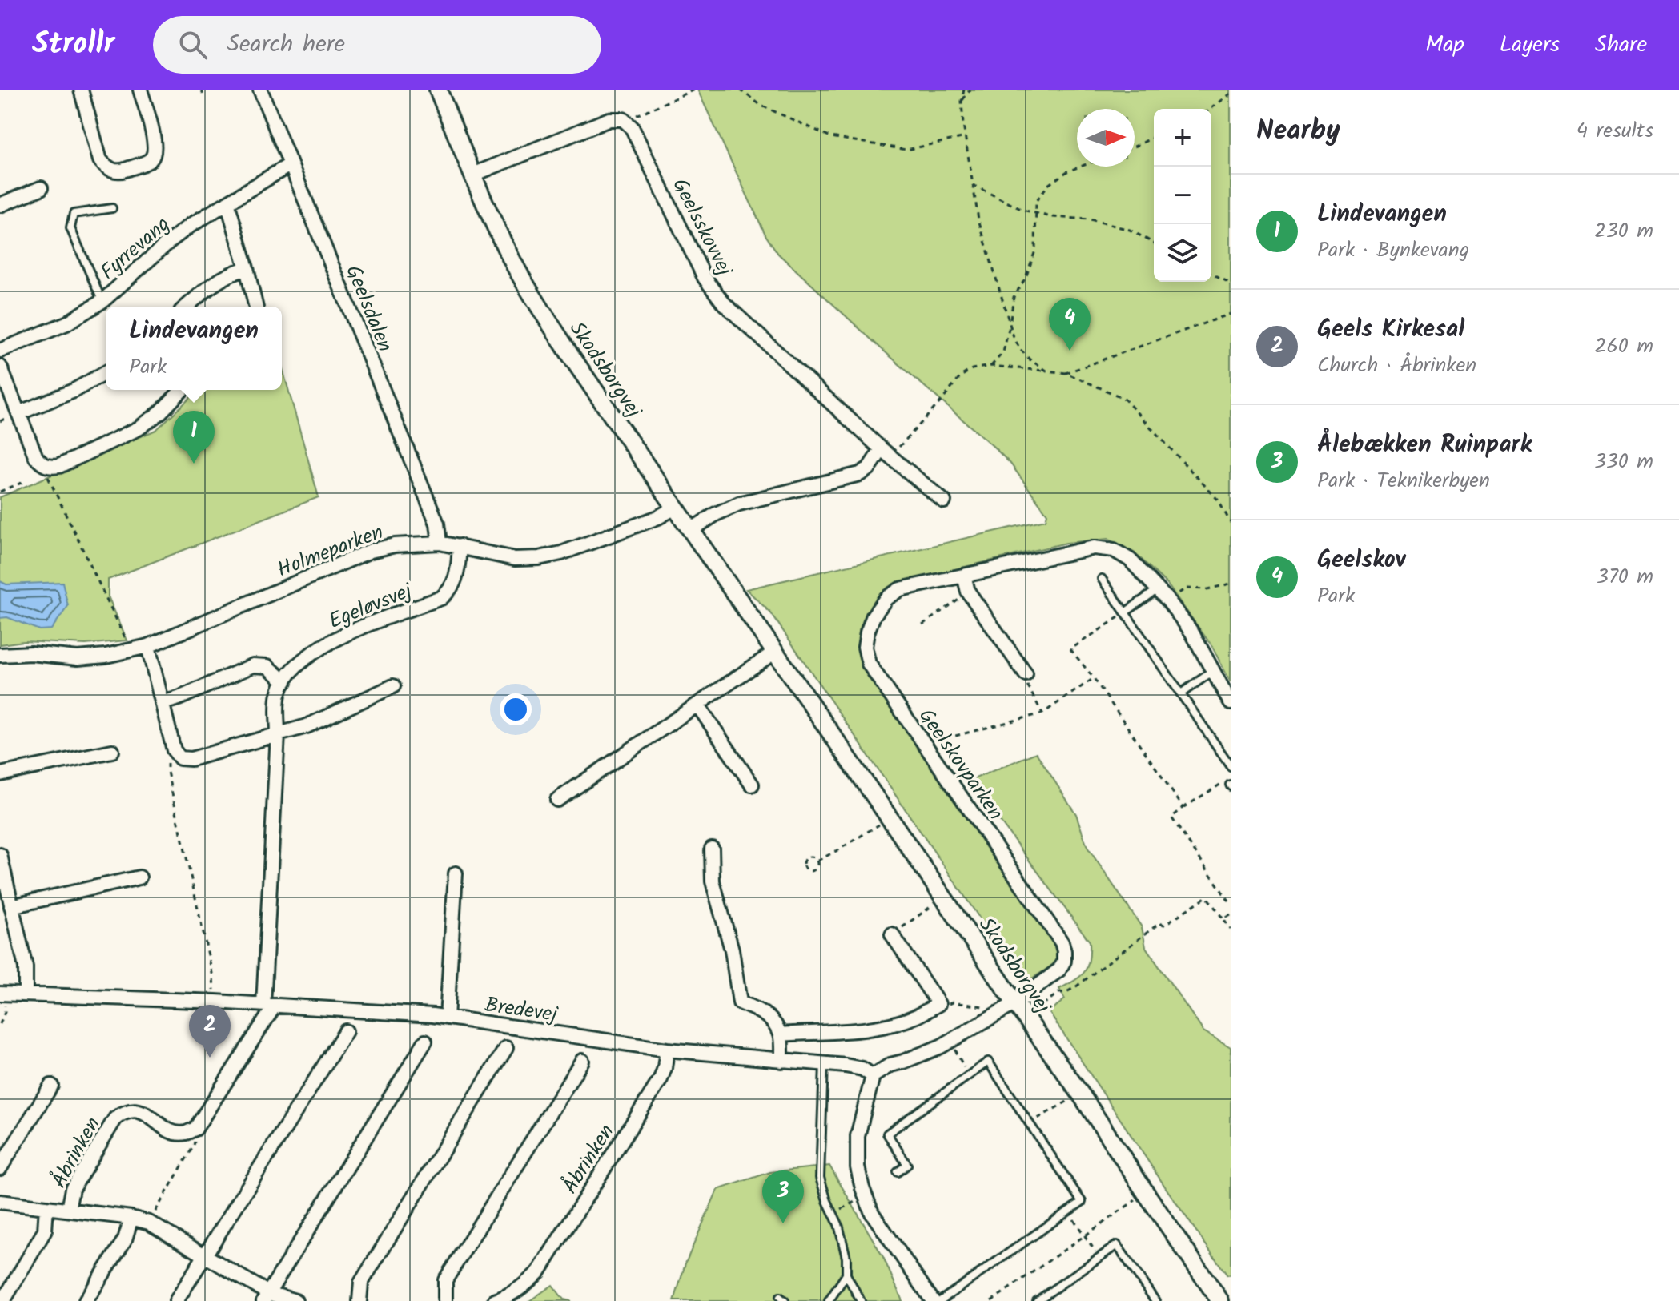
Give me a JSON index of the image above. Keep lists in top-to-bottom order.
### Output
{
  "streets": {
    "street": [
      "Geelsskovvej",
      "Fyrrevang",
      "Geelsdalen",
      "Skodsborgvej",
      "Holmeparken",
      "Egeløvsvej",
      "Geelskovparken",
      "Bredevej",
      "Åbrinken"
    ]
  },
  "crossings": [
    ["Fyrrevang", "Geelsdalen"],
    ["Geelsdalen", "Holmeparken"],
    ["Skodsborgvej", "Holmeparken"],
    ["Skodsborgvej", "Geelskovparken"],
    ["Holmeparken", "Egeløvsvej"],
    ["Bredevej", "Åbrinken"]
  ],
  "north": "right",
  "page": {
    "header": "Strollr",
    "search": "Search here",
    "nav": ["Map", "Layers", "Share"],
    "heading": ["Nearby", "4 results"],
    "map_buttons": ["+", "−"],
    "list": [
      {
        "mark": "1",
        "name": "Lindevangen",
        "note": "Park · Bynkevang",
        "value": "230 m"
      },
      {
        "mark": "2",
        "name": "Geels Kirkesal",
        "note": "Church · Åbrinken",
        "value": "260 m"
      },
      {
        "mark": "3",
        "name": "Ålebækken Ruinpark",
        "note": "Park · Teknikerbyen",
        "value": "330 m"
      },
      {
        "mark": "4",
        "name": "Geelskov",
        "note": "Park",
        "value": "370 m"
      }
    ],
    "pins": [
      "4",
      "1",
      "2",
      "3"
    ],
    "popup": ["Lindevangen", "Park"]
  }
}
